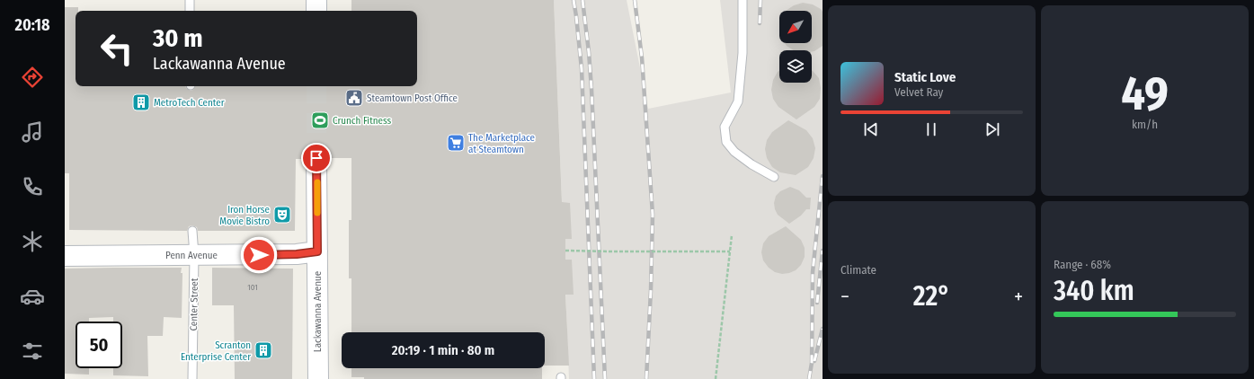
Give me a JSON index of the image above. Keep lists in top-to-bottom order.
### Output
{
  "streets": {
    "main road": ["Penn Avenue", "Lackawanna Avenue"],
    "lane": ["Center Street"]
  },
  "crossings": [
    ["Penn Avenue", "Center Street"],
    ["Penn Avenue", "Lackawanna Avenue"]
  ],
  "places": {
    "public building": ["Steamtown Post Office"],
    "building": ["MetroTech Center", "Scranton Enterprise Center"],
    "sports": ["Crunch Fitness"],
    "supermarket": ["The Marketplace at Steamtown"],
    "theatre": ["Iron Horse Movie Bistro"]
  },
  "house_numbers": ["101"],
  "north": "bottom left",
  "page": {
    "tabs": "20:18",
    "tile": [
      ["49", "km/h"],
      "Climate",
      ["Range · 68%", "340 km"]
    ],
    "turn": ["30 m", "Lackawanna Avenue"],
    "song": ["Static Love", "Velvet Ray"],
    "heat": ["−", "22°", "+"],
    "limit": "50",
    "trip": "20:19 · 1 min · 80 m"
  }
}
